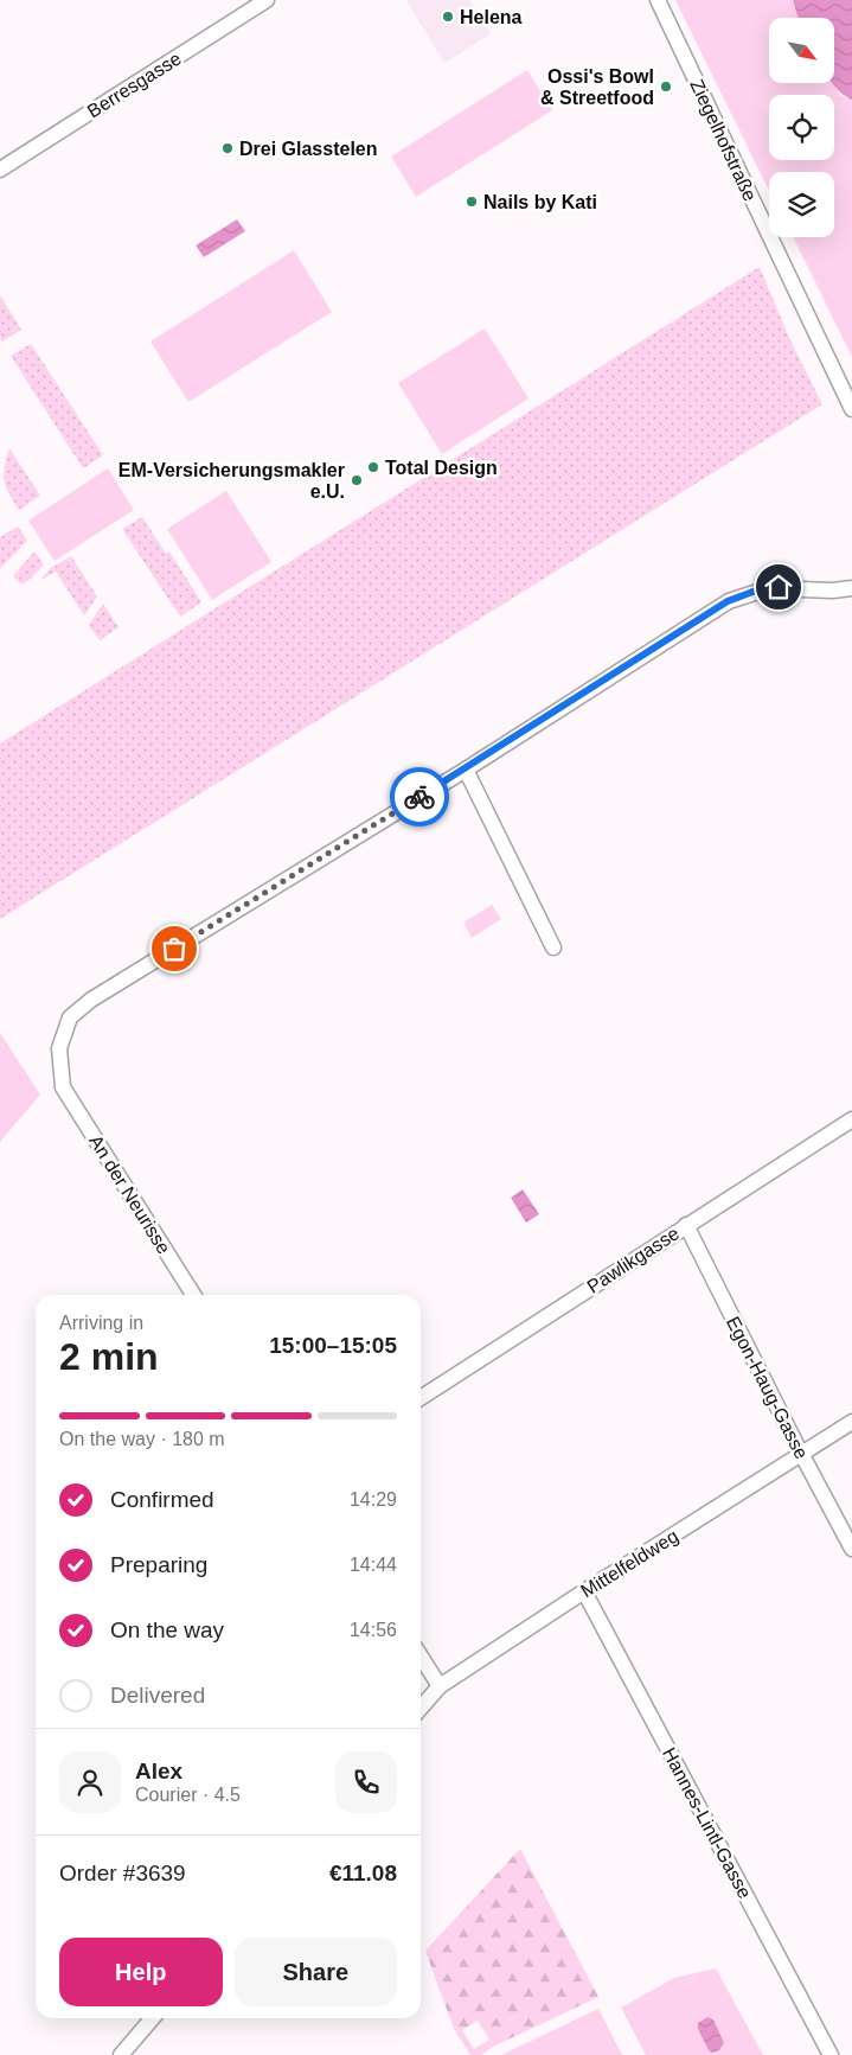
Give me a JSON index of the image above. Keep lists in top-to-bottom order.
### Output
{
  "streets": {
    "street": [
      "Berresgasse",
      "Ziegelhofstraße",
      "An der Neurisse",
      "Pawlikgasse",
      "Egon-Haug-Gasse",
      "Mittelfeldweg",
      "Hannes-Lintl-Gasse"
    ]
  },
  "crossings": [
    ["Pawlikgasse", "Egon-Haug-Gasse"],
    ["Egon-Haug-Gasse", "Mittelfeldweg"],
    ["Mittelfeldweg", "Hannes-Lintl-Gasse"]
  ],
  "places": [
    "Helena",
    "Ossi's Bowl & Streetfood",
    "Drei Glasstelen",
    "Nails by Kati",
    "Total Design",
    "EM-Versicherungsmakler e.U."
  ],
  "north": "bottom right",
  "page": {
    "heading": ["2 min", "Arriving in", "15:00–15:05"],
    "panel": [
      "Alex",
      "Courier · 4.5",
      "Order #3639",
      "€11.08"
    ],
    "bar": "On the way · 180 m",
    "list": [
      ["Confirmed", "14:29"],
      ["Preparing", "14:44"],
      ["On the way", "14:56"],
      "Delivered"
    ],
    "buttons": ["Help", "Share"]
  }
}
